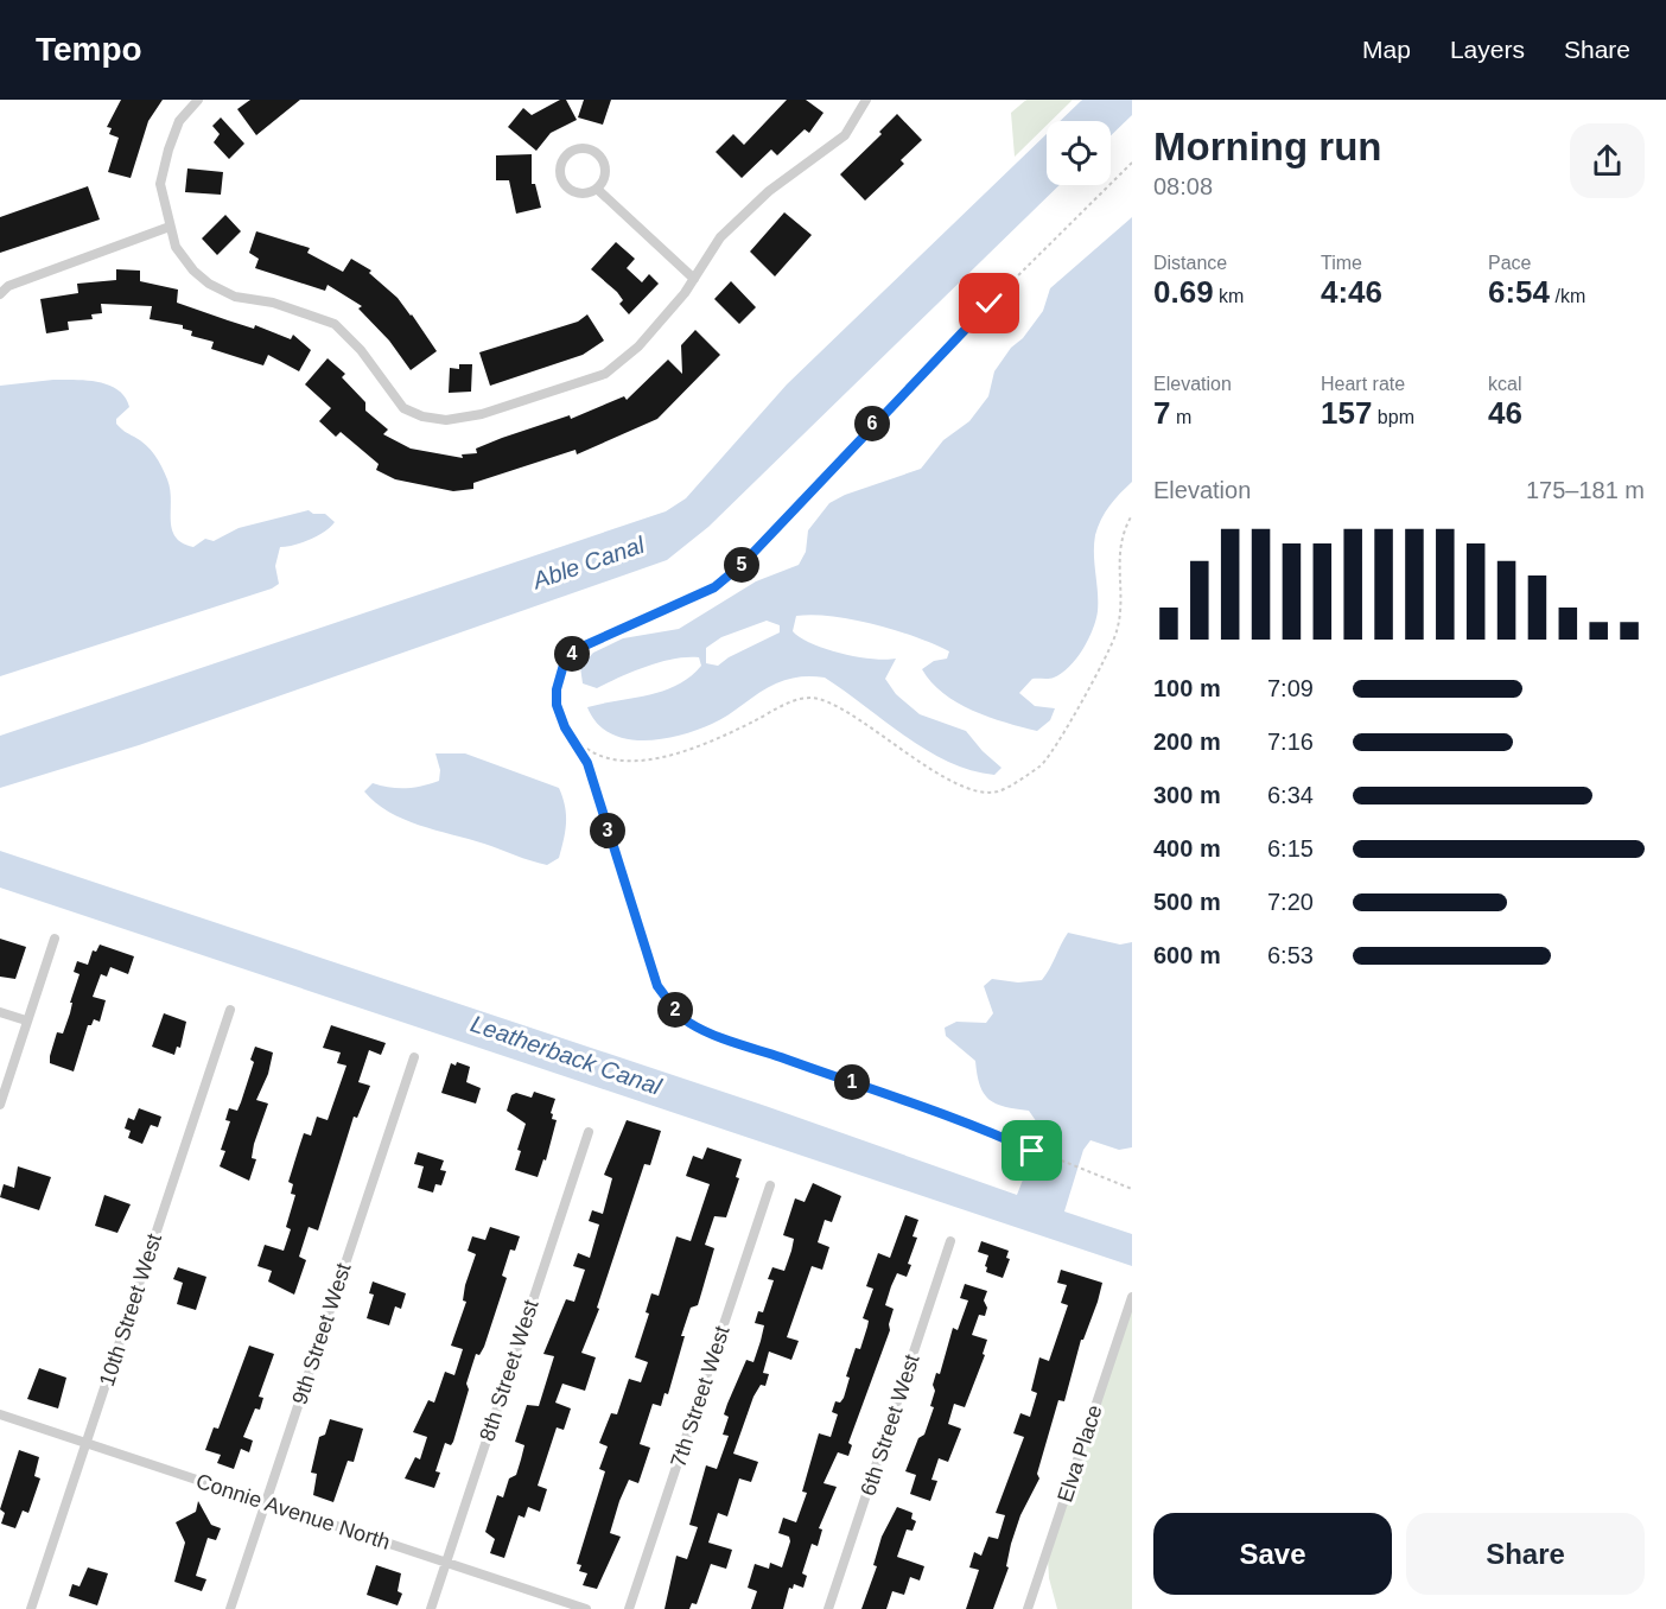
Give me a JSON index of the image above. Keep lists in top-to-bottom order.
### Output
{
  "streets": {
    "street": [
      "10th Street West",
      "9th Street West",
      "8th Street West",
      "7th Street West",
      "6th Street West",
      "Elva Place",
      "Connie Avenue North"
    ]
  },
  "crossings": [
    ["10th Street West", "Connie Avenue North"],
    ["9th Street West", "Connie Avenue North"],
    ["8th Street West", "Connie Avenue North"]
  ],
  "water": ["Able Canal", "Leatherback Canal"],
  "page": {
    "header": "Tempo",
    "nav": ["Map", "Layers", "Share"],
    "heading": ["Morning run", "08:08"],
    "stats": [
      ["Distance", "0.69 km"],
      ["Time", "4:46"],
      ["Pace", "6:54 /km"],
      ["Elevation", "7 m"],
      ["Heart rate", "157 bpm"],
      ["kcal", "46"]
    ],
    "pins": [
      "6",
      "5",
      "4",
      "3",
      "2",
      "1"
    ],
    "chart": ["Elevation", "175–181 m"],
    "list": [
      {
        "name": "100 m",
        "note": "7:09"
      },
      {
        "name": "200 m",
        "note": "7:16"
      },
      {
        "name": "300 m",
        "note": "6:34"
      },
      {
        "name": "400 m",
        "note": "6:15"
      },
      {
        "name": "500 m",
        "note": "7:20"
      },
      {
        "name": "600 m",
        "note": "6:53"
      }
    ],
    "buttons": ["Save", "Share"]
  }
}
